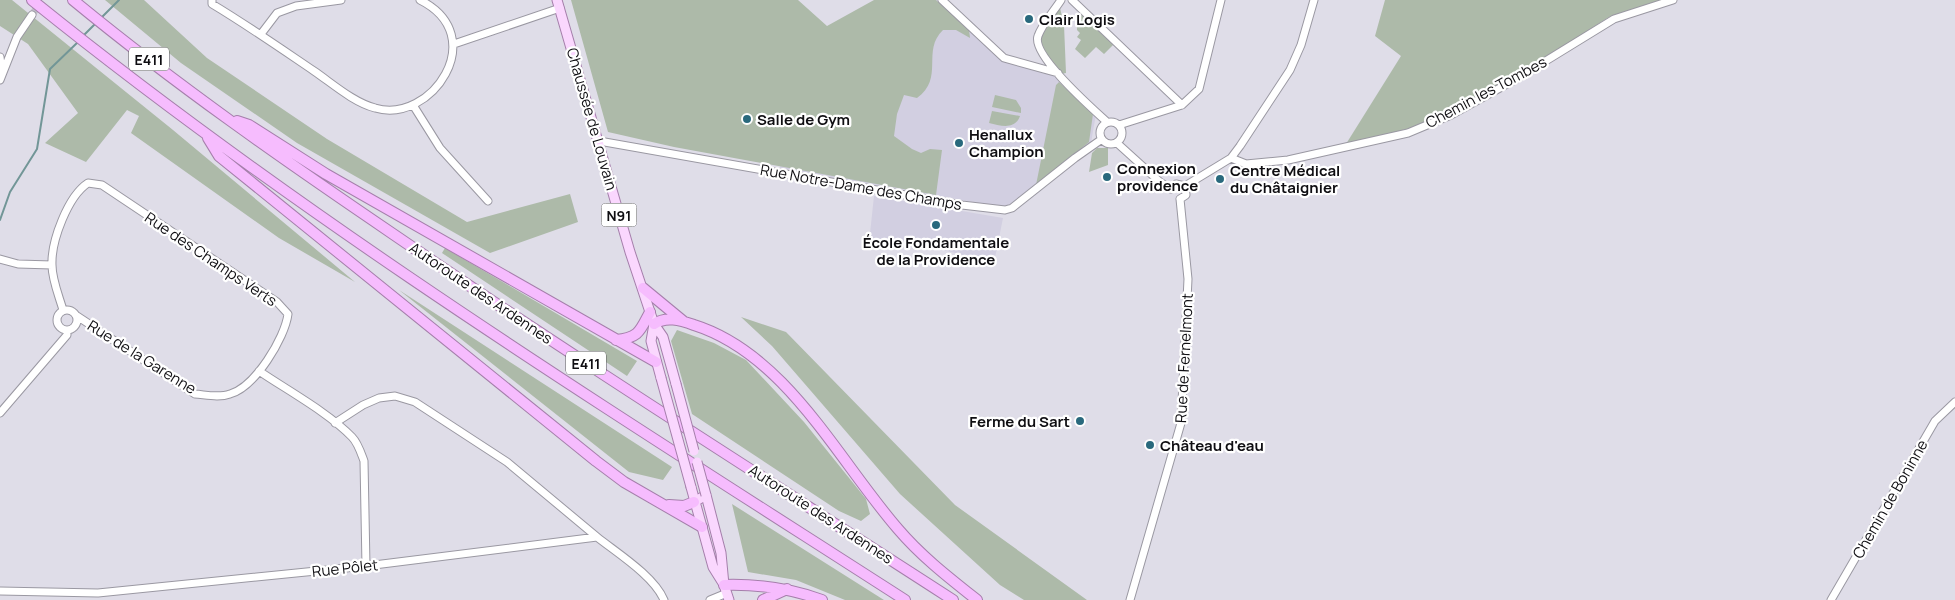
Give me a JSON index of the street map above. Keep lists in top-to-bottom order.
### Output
{
  "streets": {
    "highway": ["E411", "Autoroute des Ardennes"],
    "main road": ["Chaussée de Louvain", "N91"],
    "street": [
      "Chemin les Tombes",
      "Rue Notre-Dame des Champs",
      "Rue des Champs Verts",
      "Rue de la Garenne",
      "Rue de Fernelmont",
      "Chemin de Boninne",
      "Rue Pôlet"
    ]
  },
  "crossings": [
    ["Chaussée de Louvain", "Rue Notre-Dame des Champs"],
    ["Rue des Champs Verts", "Rue de la Garenne"]
  ],
  "places": [
    "Clair Logis",
    "Salle de Gym",
    "Henallux Champion",
    "Connexion providence",
    "Centre Médical du Châtaignier",
    "École Fondamentale de la Providence",
    "Ferme du Sart",
    "Château d'eau"
  ]
}
